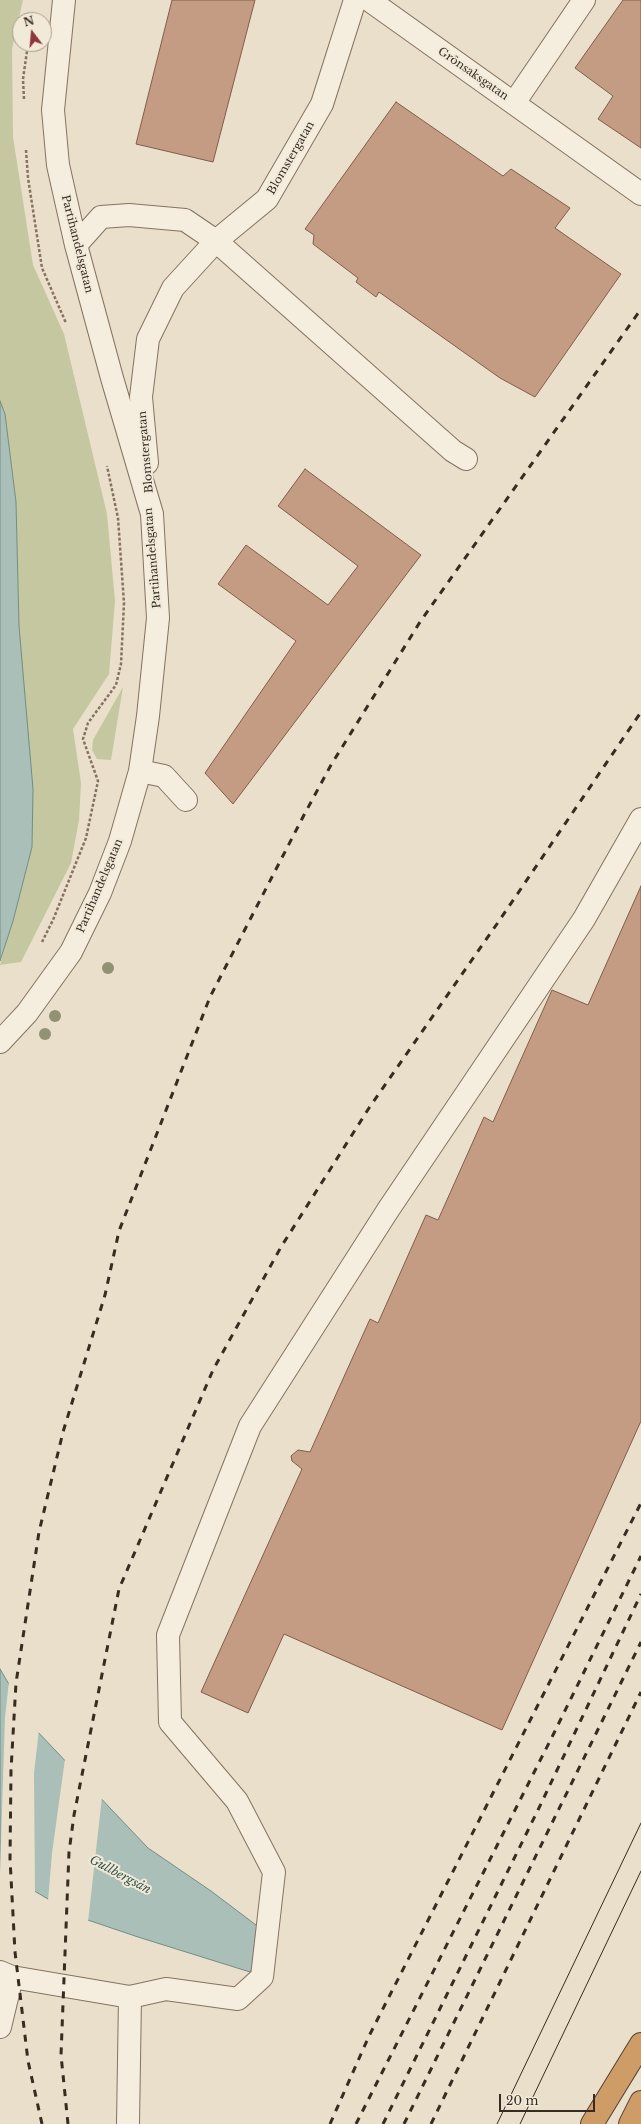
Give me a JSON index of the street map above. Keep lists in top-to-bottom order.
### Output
{
  "streets": {
    "street": ["Grönsaksgatan", "Blomstergatan", "Partihandelsgatan"]
  },
  "crossings": [
    ["Blomstergatan", "Partihandelsgatan"]
  ],
  "water": ["Gullbergsån"],
  "scale_bar": "20 m",
  "north": "top"
}
